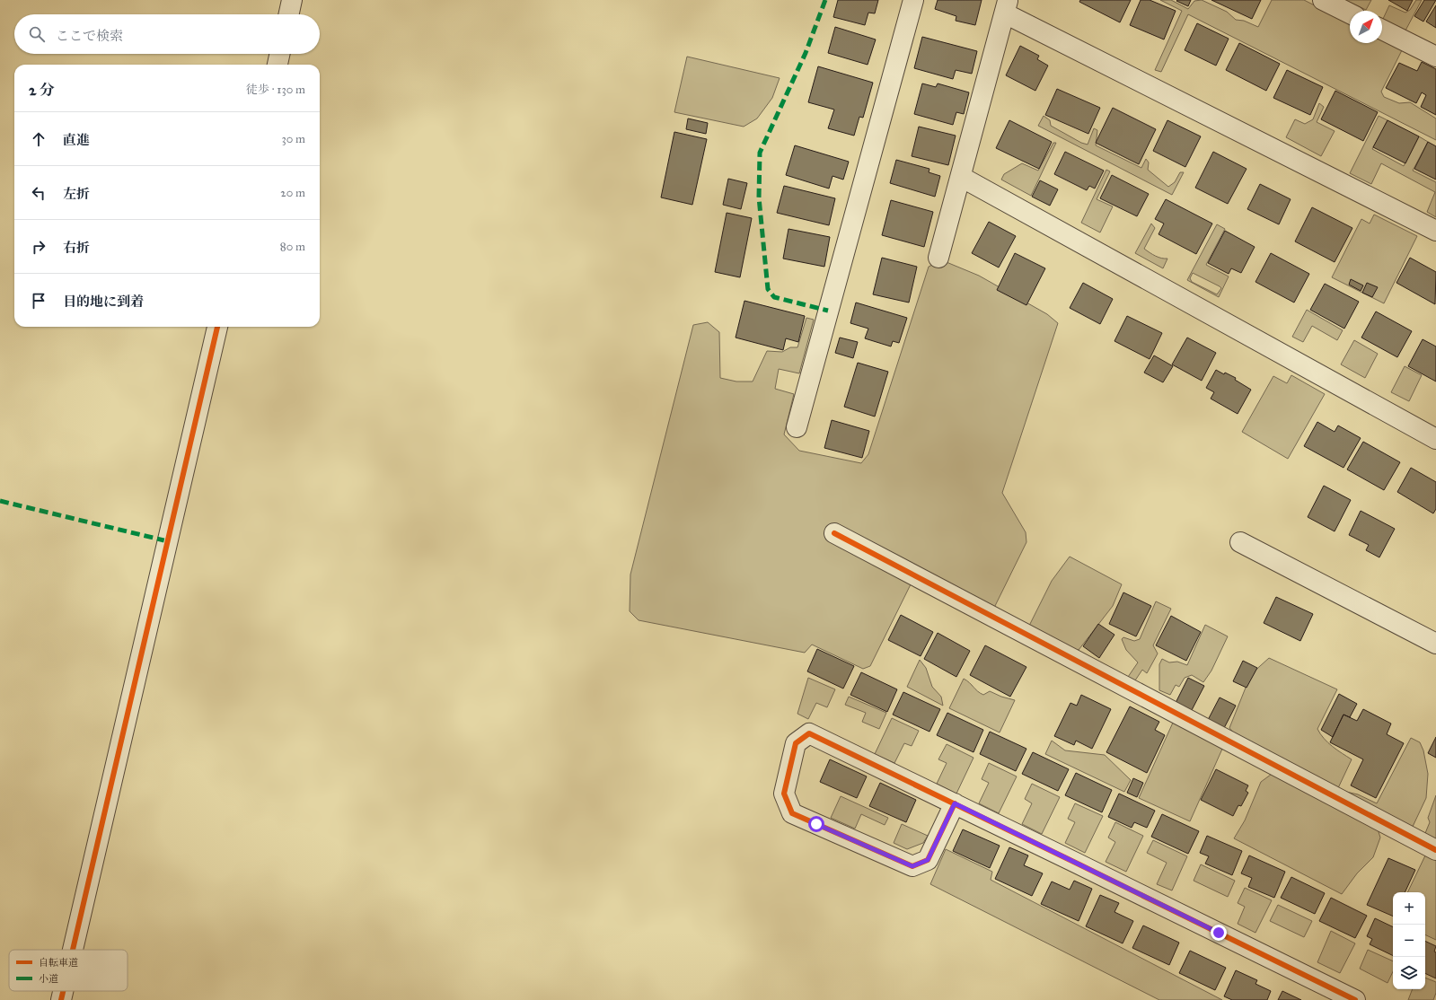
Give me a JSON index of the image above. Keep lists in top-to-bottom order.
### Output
{
  "legend": ["自転車道", "小道"],
  "north": "top right",
  "page": {
    "search": "ここで検索",
    "heading": ["2 分", "徒歩 · 130 m"],
    "list": [
      ["直進", "30 m"],
      ["左折", "20 m"],
      ["右折", "80 m"],
      "目的地に到着"
    ],
    "map_buttons": ["+", "−"]
  }
}
